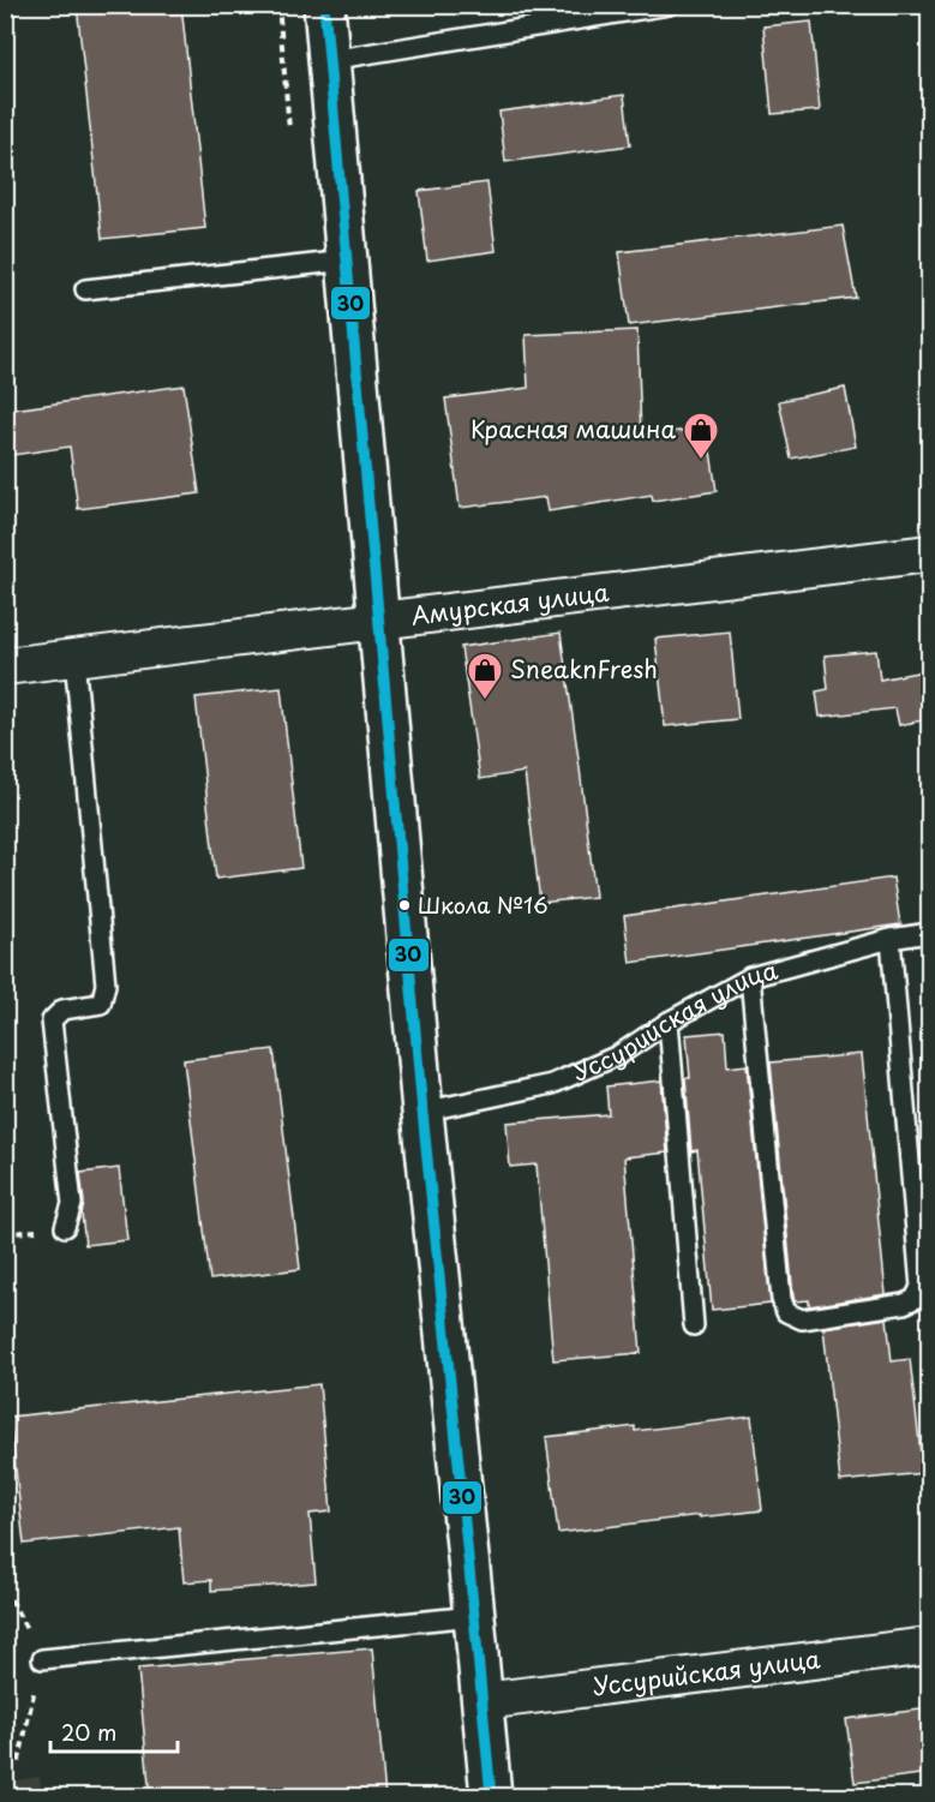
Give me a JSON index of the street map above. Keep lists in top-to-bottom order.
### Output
{
  "streets": {
    "street": ["Амурская улица", "Уссурийская улица"]
  },
  "places": {
    "shop": ["Красная машина", "SneaknFresh"],
    "other": ["Школа №16"]
  },
  "lines": ["transit line 30"],
  "scale_bar": "20 m"
}
